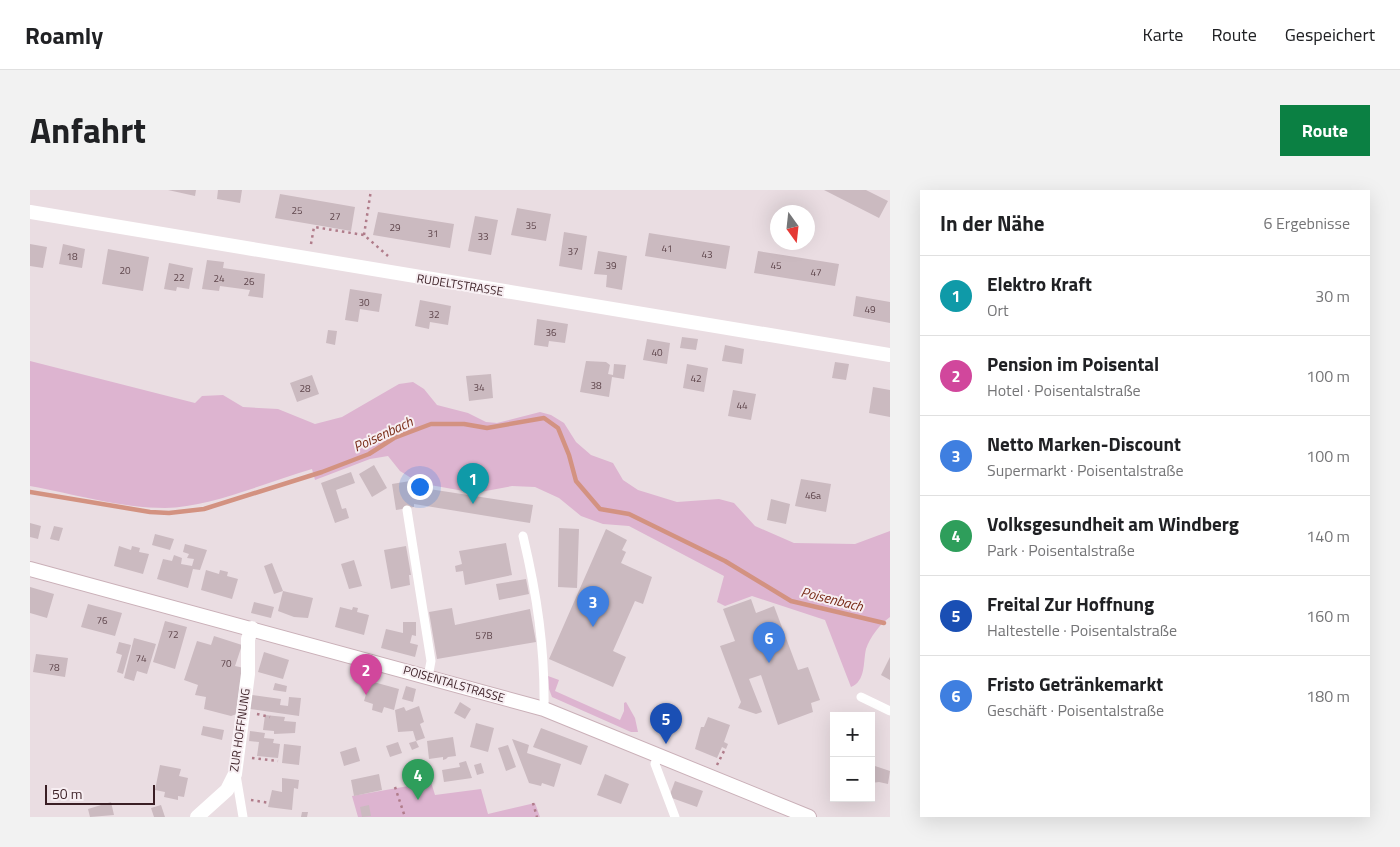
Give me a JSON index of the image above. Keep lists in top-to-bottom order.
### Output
{
  "streets": {
    "street": ["RUDELTSTRASSE", "POISENTALSTRASSE", "ZUR HOFFNUNG"]
  },
  "crossings": [
    ["POISENTALSTRASSE", "ZUR HOFFNUNG"]
  ],
  "water": ["Poisenbach"],
  "house_numbers": [
    "25",
    "27",
    "35",
    "29",
    "31",
    "33",
    "41",
    "37",
    "43",
    "18",
    "39",
    "45",
    "20",
    "47",
    "22",
    "24",
    "26",
    "30",
    "49",
    "32",
    "36",
    "40",
    "42",
    "38",
    "34",
    "28",
    "44",
    "46a",
    "76",
    "72",
    "57B",
    "74",
    "70",
    "78"
  ],
  "scale_bar": "50 m",
  "north": "bottom",
  "page": {
    "header": "Roamly",
    "nav": ["Karte", "Route", "Gespeichert"],
    "title": "Anfahrt",
    "buttons": "Route",
    "heading": ["In der Nähe", "6 Ergebnisse"],
    "list": [
      {
        "mark": "1",
        "name": "Elektro Kraft",
        "note": "Ort",
        "value": "30 m"
      },
      {
        "mark": "2",
        "name": "Pension im Poisental",
        "note": "Hotel · Poisentalstraße",
        "value": "100 m"
      },
      {
        "mark": "3",
        "name": "Netto Marken-Discount",
        "note": "Supermarkt · Poisentalstraße",
        "value": "100 m"
      },
      {
        "mark": "4",
        "name": "Volksgesundheit am Windberg",
        "note": "Park · Poisentalstraße",
        "value": "140 m"
      },
      {
        "mark": "5",
        "name": "Freital Zur Hoffnung",
        "note": "Haltestelle · Poisentalstraße",
        "value": "160 m"
      },
      {
        "mark": "6",
        "name": "Fristo Getränkemarkt",
        "note": "Geschäft · Poisentalstraße",
        "value": "180 m"
      }
    ],
    "pins": [
      "1",
      "3",
      "6",
      "2",
      "5",
      "4"
    ],
    "map_buttons": ["+", "−"],
    "scale": "50 m"
  }
}
